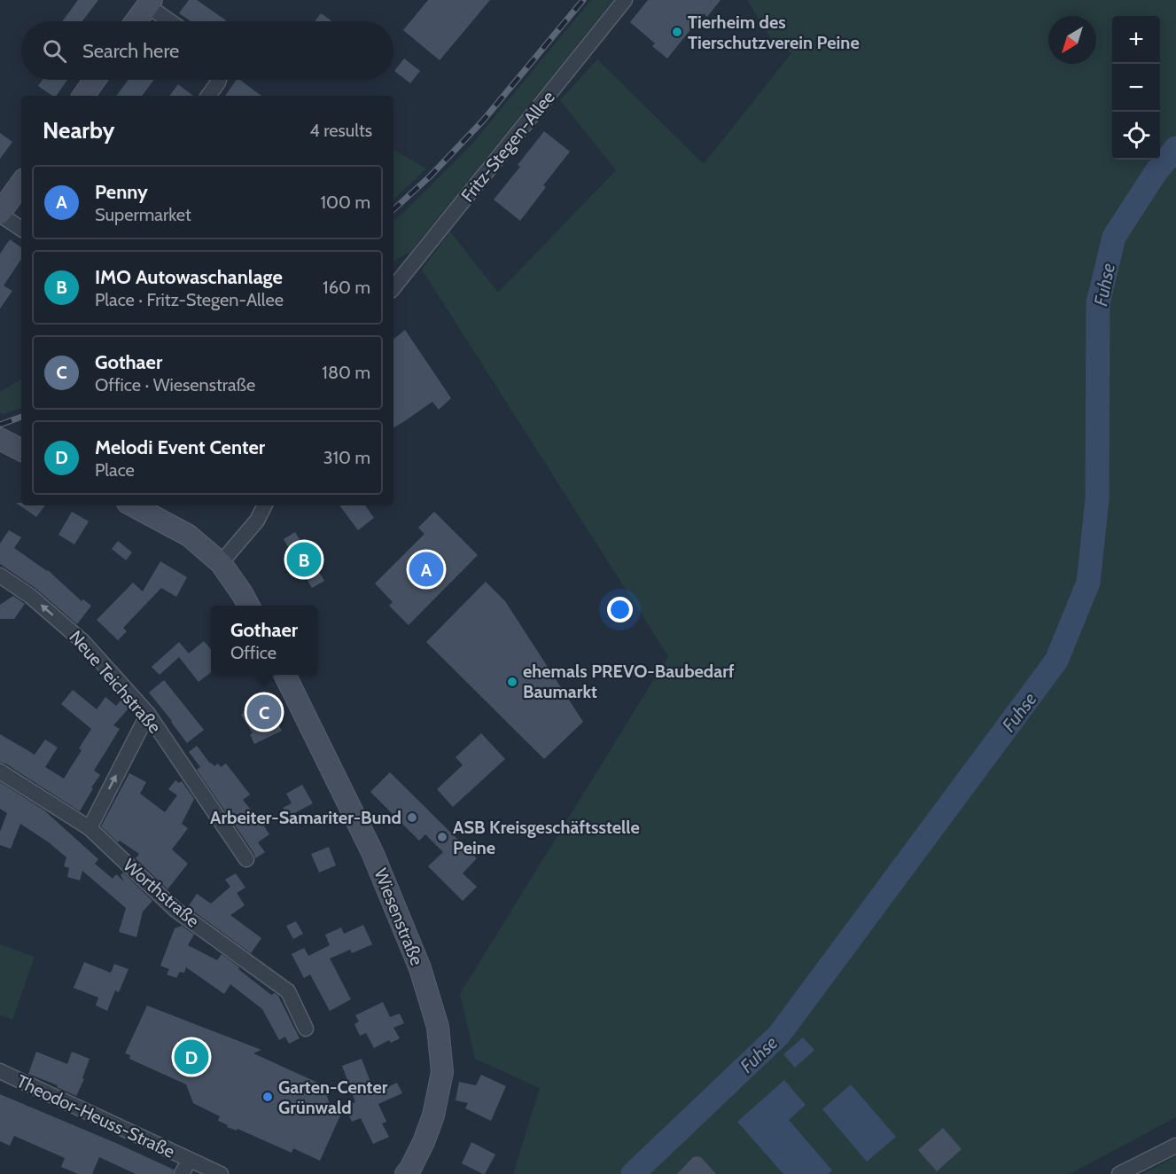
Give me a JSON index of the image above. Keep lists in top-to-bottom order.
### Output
{
  "streets": {
    "street": [
      "Fritz-Stegen-Allee",
      "Neue Teichstraße",
      "Worthstraße",
      "Wiesenstraße",
      "Theodor-Heuss-Straße"
    ]
  },
  "one_way": ["Neue Teichstraße"],
  "water": ["Fuhse"],
  "places": [
    "Tierheim des Tierschutzverein Peine",
    "ehemals PREVO-Baubedarf Baumarkt",
    "Arbeiter-Samariter-Bund",
    "ASB Kreisgeschäftsstelle Peine",
    "Garten-Center Grünwald"
  ],
  "north": "bottom left",
  "page": {
    "map_buttons": ["+", "−"],
    "search": "Search here",
    "heading": ["Nearby", "4 results"],
    "list": [
      {
        "mark": "A",
        "name": "Penny",
        "note": "Supermarket",
        "value": "100 m"
      },
      {
        "mark": "B",
        "name": "IMO Autowaschanlage",
        "note": "Place · Fritz-Stegen-Allee",
        "value": "160 m"
      },
      {
        "mark": "C",
        "name": "Gothaer",
        "note": "Office · Wiesenstraße",
        "value": "180 m"
      },
      {
        "mark": "D",
        "name": "Melodi Event Center",
        "note": "Place",
        "value": "310 m"
      }
    ],
    "pins": [
      "B",
      "A",
      "C",
      "D"
    ],
    "popup": ["Gothaer", "Office"]
  }
}
